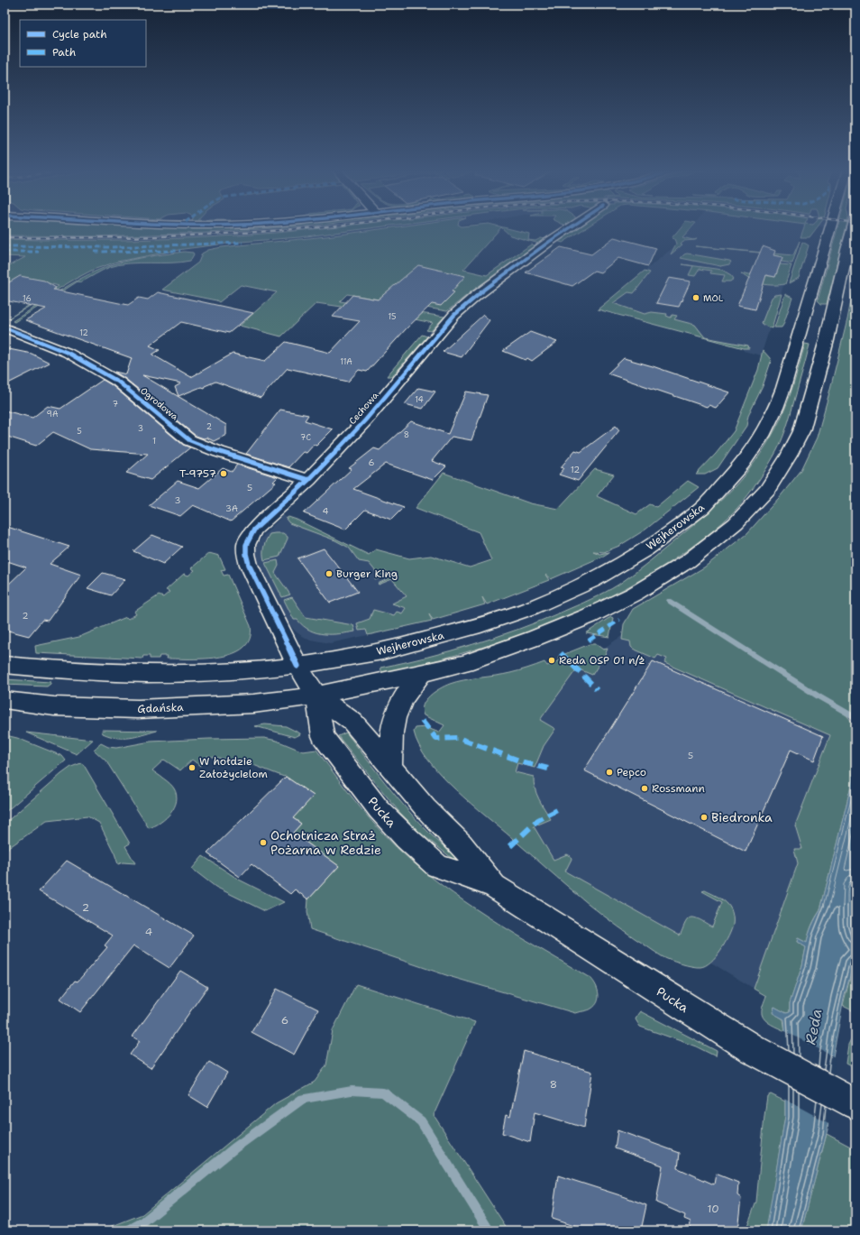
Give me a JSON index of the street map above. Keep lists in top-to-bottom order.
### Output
{
  "streets": {
    "main road": [
      "Ogrodowa",
      "Cechowa",
      "Wejherowska",
      "Gdańska",
      "Pucka"
    ]
  },
  "crossings": [
    ["Ogrodowa", "Cechowa"],
    ["Cechowa", "Wejherowska"],
    ["Cechowa", "Pucka"],
    ["Wejherowska", "Pucka"],
    ["Gdańska", "Pucka"]
  ],
  "water": ["Reda"],
  "places": [
    "MOL",
    "T-9757",
    "Burger King",
    "Reda OSP 01 n/ż",
    "W hołdzie Założycielom",
    "Pepco",
    "Rossmann",
    "Biedronka",
    "Ochotnicza Straż Pożarna w Redzie"
  ],
  "house_numbers": [
    "16",
    "15",
    "12",
    "11A",
    "14",
    "7",
    "9A",
    "2",
    "3",
    "5",
    "8",
    "7C",
    "1",
    "6",
    "12",
    "5",
    "3",
    "3A",
    "4",
    "2",
    "5",
    "2",
    "4",
    "6",
    "8",
    "10"
  ],
  "legend": ["Cycle path", "Path"]
}
